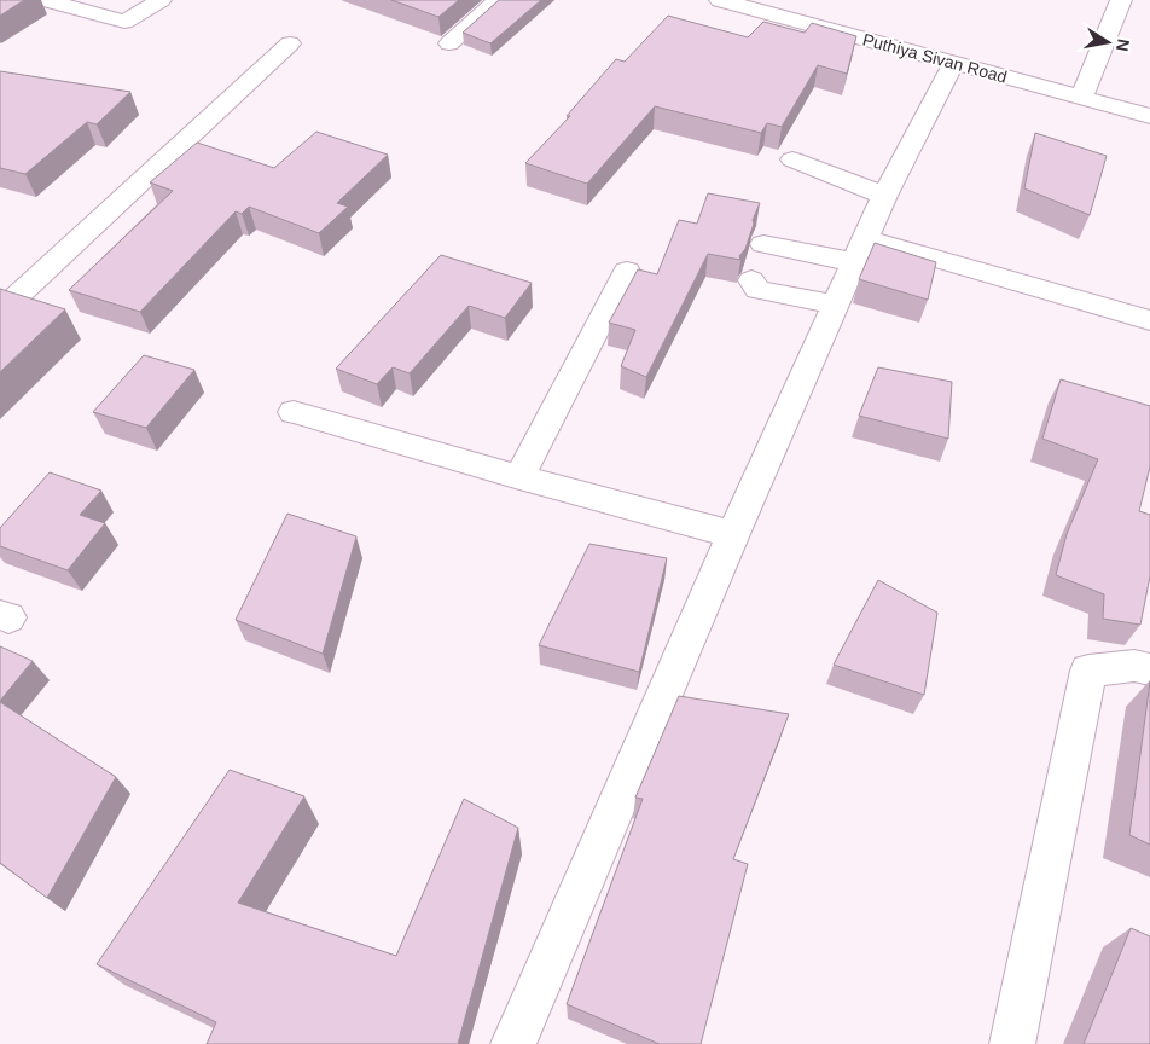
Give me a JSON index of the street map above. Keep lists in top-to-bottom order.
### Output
{
  "streets": {
    "street": ["Puthiya Sivan Road"]
  },
  "north": "right"
}
